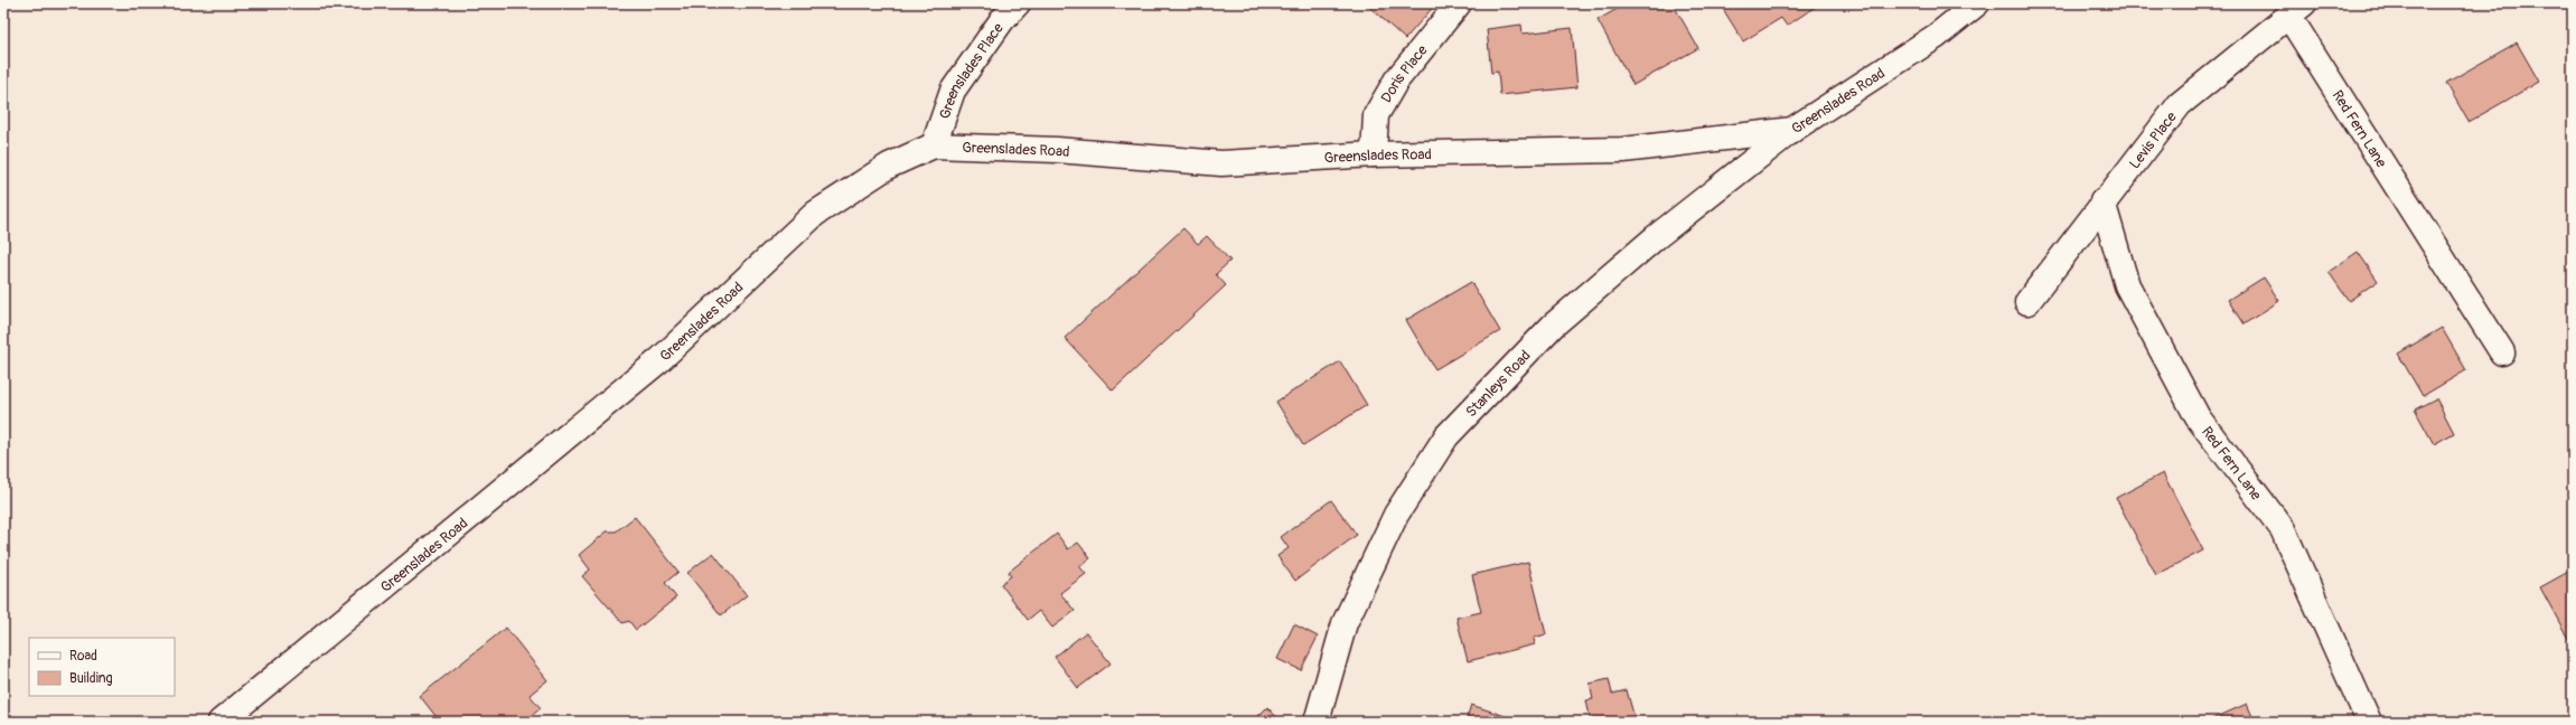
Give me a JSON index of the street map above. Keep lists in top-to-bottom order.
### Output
{
  "streets": {
    "street": [
      "Greenslades Place",
      "Doris Place",
      "Greenslades Road",
      "Red Fern Lane",
      "Levis Place",
      "Stanleys Road"
    ]
  },
  "crossings": [
    ["Greenslades Place", "Greenslades Road"],
    ["Doris Place", "Greenslades Road"],
    ["Greenslades Road", "Stanleys Road"],
    ["Red Fern Lane", "Levis Place"]
  ],
  "legend": ["Road", "Building"]
}
